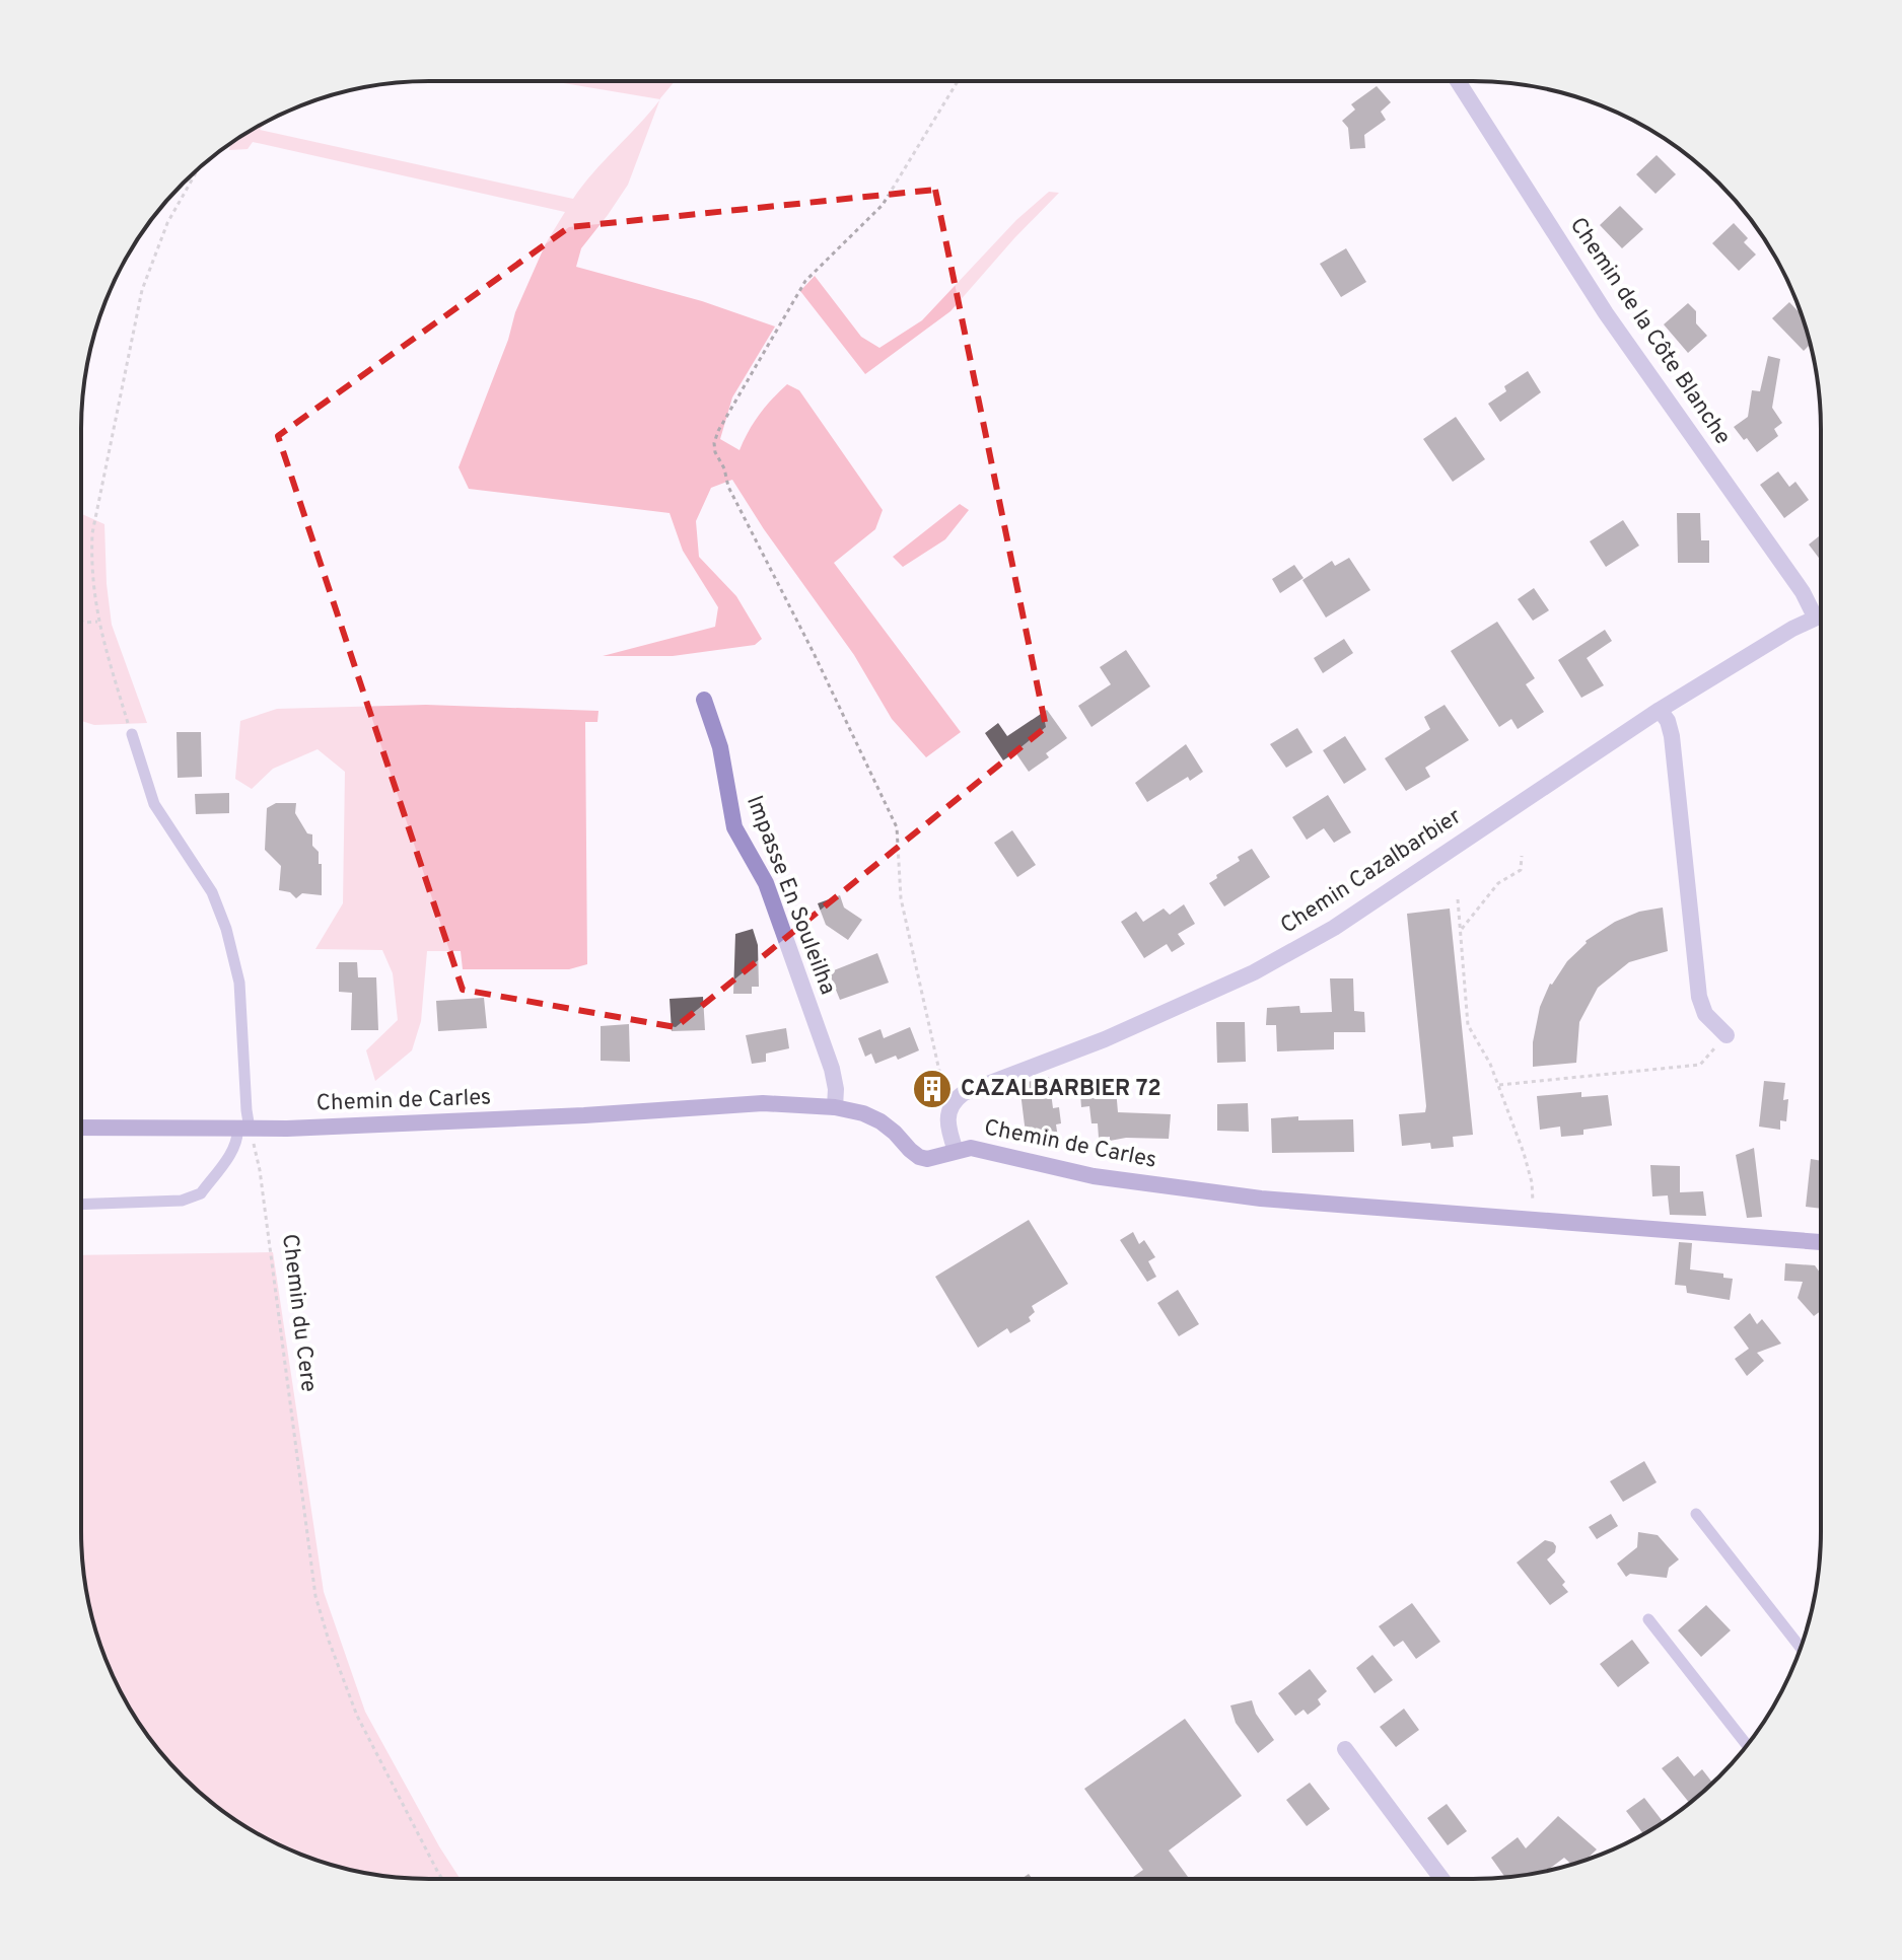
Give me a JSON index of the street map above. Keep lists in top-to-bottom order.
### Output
{
  "streets": {
    "street": [
      "Chemin de la Côte Blanche",
      "Chemin Cazalbarbier",
      "Impasse En Souleilha",
      "Chemin de Carles"
    ],
    "path": ["Chemin du Cere"]
  },
  "crossings": [
    ["Chemin de la Côte Blanche", "Chemin Cazalbarbier"],
    ["Impasse En Souleilha", "Chemin de Carles"],
    ["Chemin de Carles", "Chemin du Cere"]
  ],
  "places": {
    "building": ["CAZALBARBIER 72"]
  }
}
